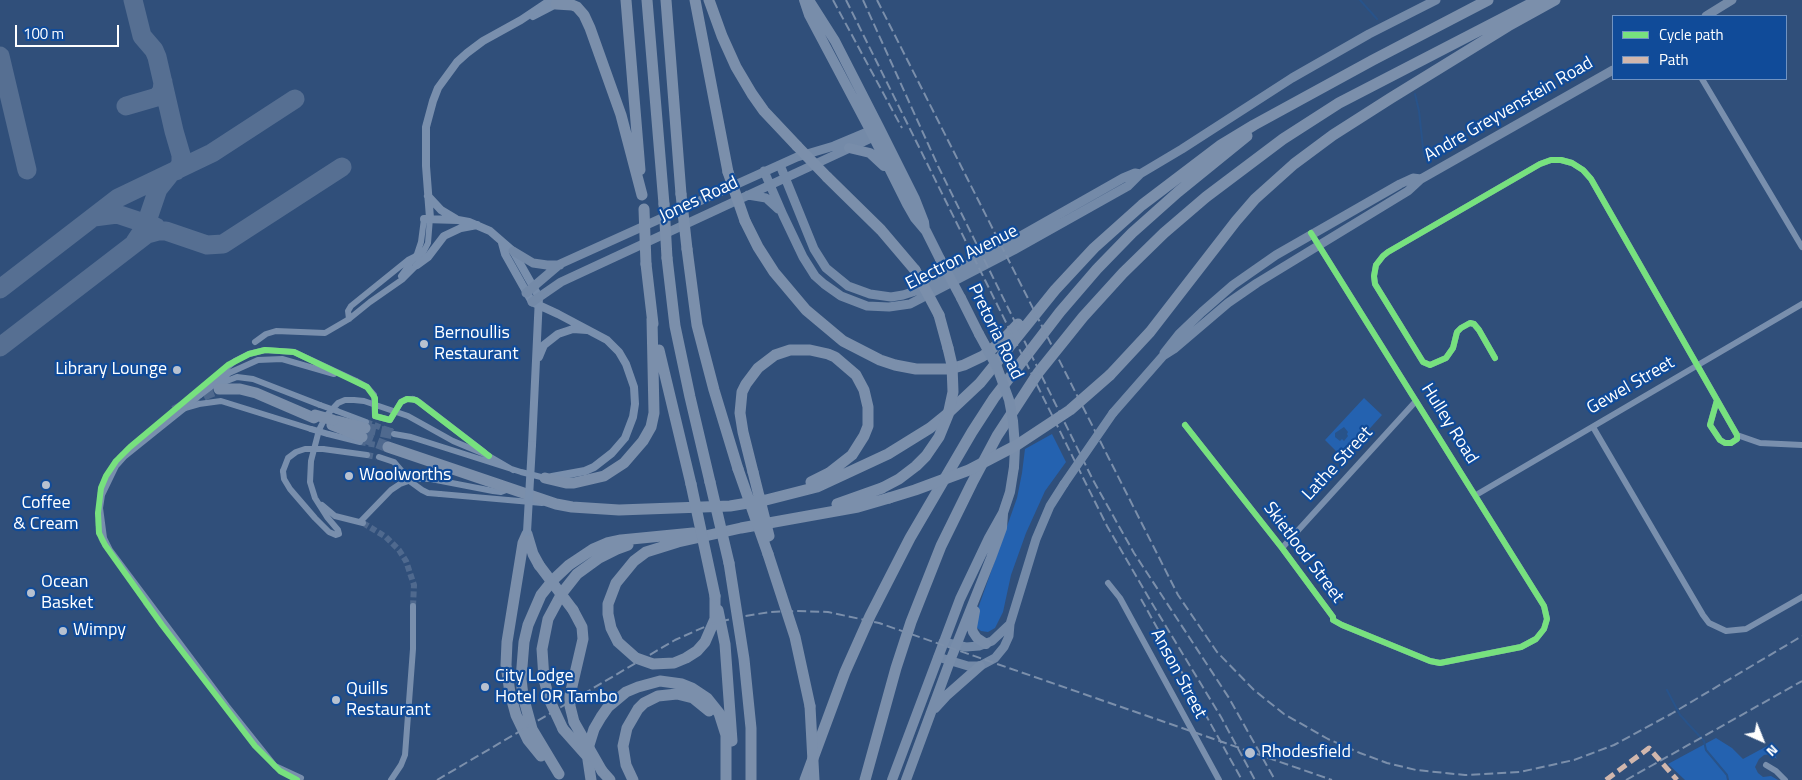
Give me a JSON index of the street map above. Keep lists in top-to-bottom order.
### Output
{
  "streets": {
    "main road": [
      "Andre Greyvenstein Road",
      "Jones Road",
      "Electron Avenue",
      "Pretoria Road"
    ],
    "street": [
      "Gewel Street",
      "Hulley Road",
      "Lathe Street",
      "Skietlood Street",
      "Anson Street"
    ]
  },
  "crossings": [
    ["Andre Greyvenstein Road", "Hulley Road"],
    ["Jones Road", "Electron Avenue"],
    ["Jones Road", "Pretoria Road"],
    ["Gewel Street", "Hulley Road"],
    ["Hulley Road", "Lathe Street"],
    ["Hulley Road", "Skietlood Street"],
    ["Lathe Street", "Skietlood Street"]
  ],
  "places": [
    "Bernoullis Restaurant",
    "Library Lounge",
    "Woolworths",
    "Coffee & Cream",
    "Ocean Basket",
    "Wimpy",
    "City Lodge Hotel OR Tambo",
    "Quills Restaurant",
    "Rhodesfield"
  ],
  "legend": ["Cycle path", "Path"],
  "scale_bar": "100 m",
  "north": "bottom right"
}
